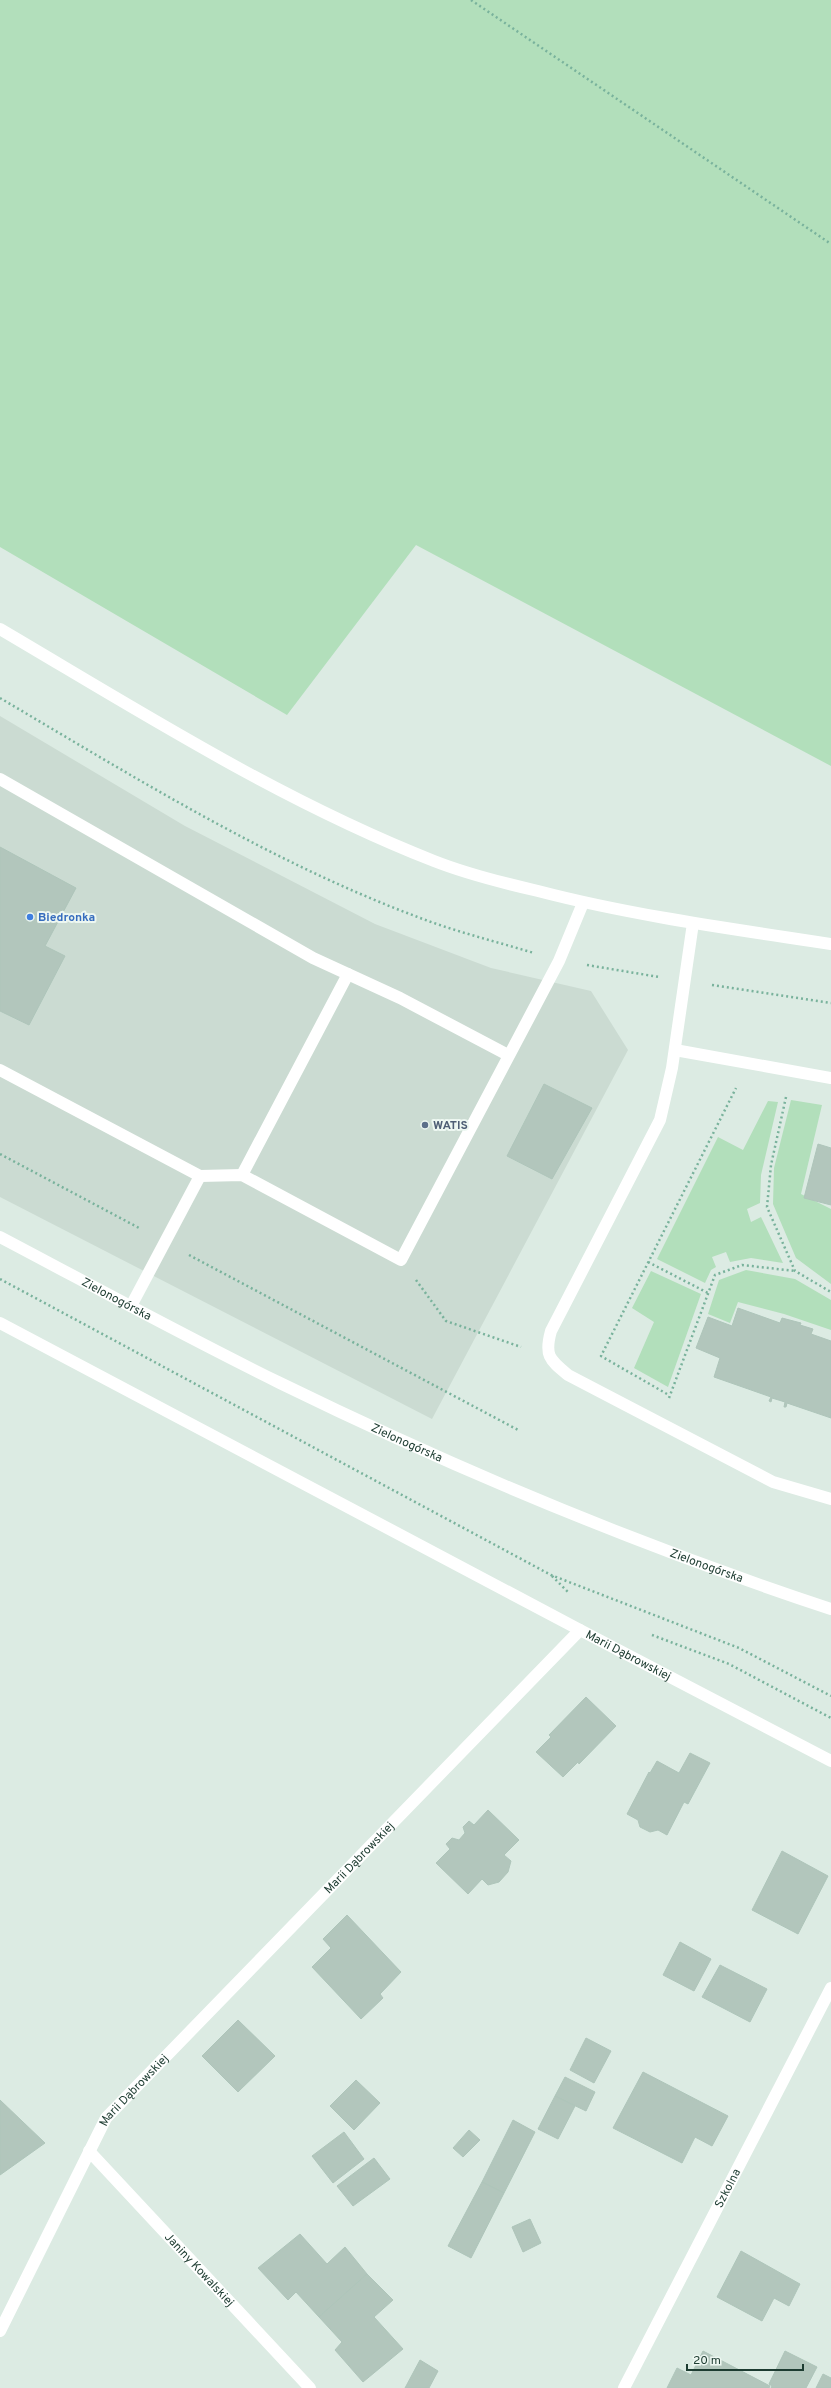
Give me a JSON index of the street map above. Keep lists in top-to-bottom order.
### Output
{
  "streets": {
    "street": [
      "Zielonogórska",
      "Marii Dąbrowskiej",
      "Szkolna",
      "Janiny Kowalskiej"
    ]
  },
  "crossings": [
    ["Marii Dąbrowskiej", "Janiny Kowalskiej"]
  ],
  "places": ["Biedronka", "WATIS"],
  "scale_bar": "20 m"
}
